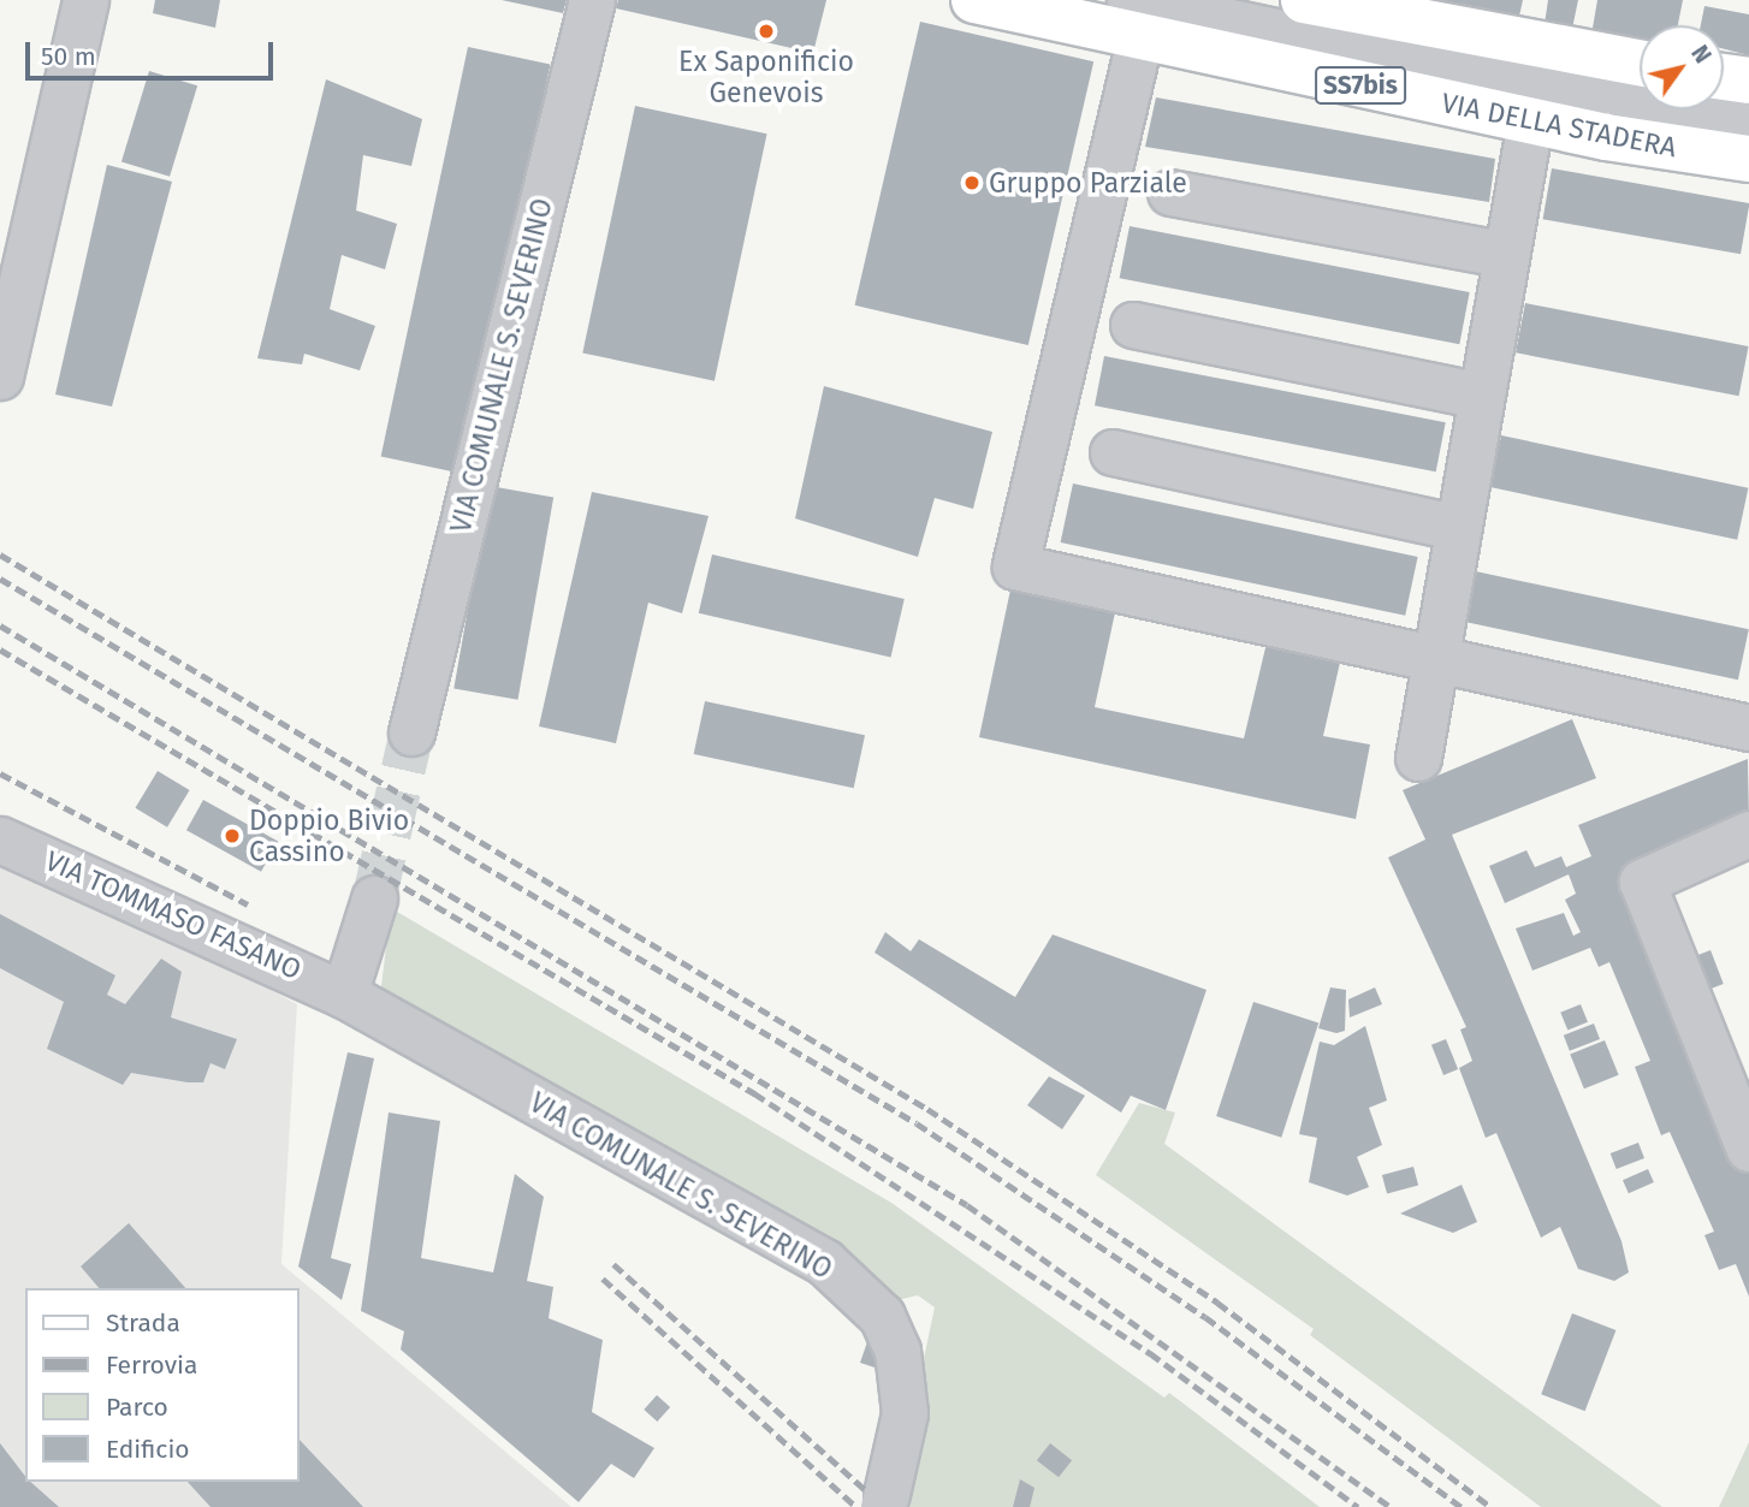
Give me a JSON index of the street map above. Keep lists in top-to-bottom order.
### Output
{
  "streets": {
    "main road": ["SS7bis", "VIA DELLA STADERA"],
    "street": ["VIA COMUNALE S. SEVERINO", "VIA TOMMASO FASANO"]
  },
  "crossings": [
    ["VIA COMUNALE S. SEVERINO", "VIA TOMMASO FASANO"]
  ],
  "places": ["Ex Saponificio Genevois", "Gruppo Parziale", "Doppio Bivio Cassino"],
  "legend": [
    "Strada",
    "Ferrovia",
    "Parco",
    "Edificio"
  ],
  "scale_bar": "50 m",
  "north": "top right"
}
